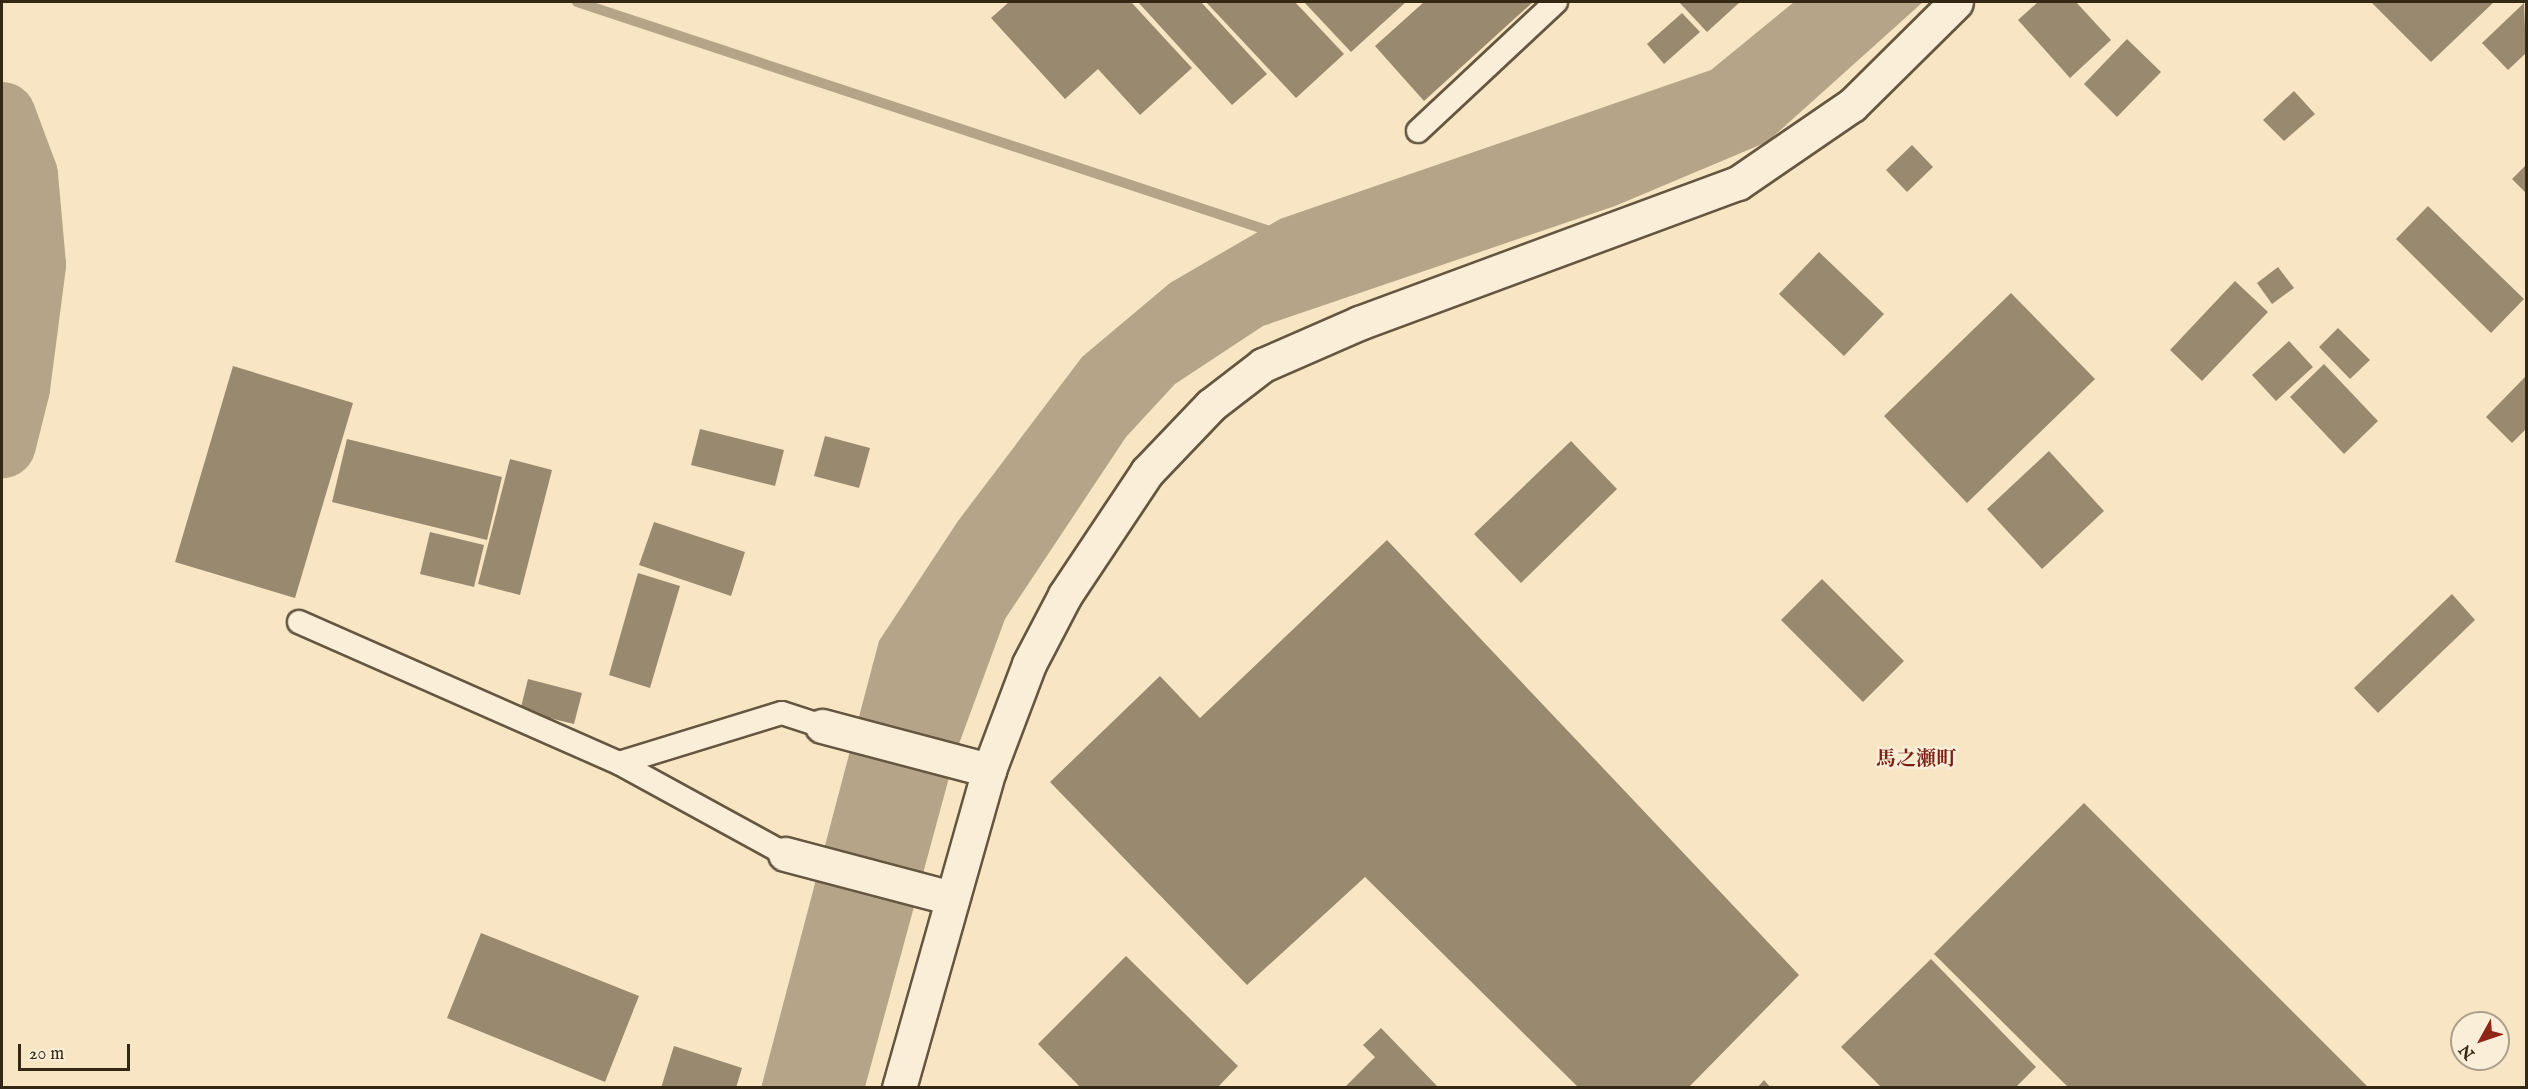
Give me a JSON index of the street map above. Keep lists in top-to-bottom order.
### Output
{
  "districts": ["馬之瀬町"],
  "scale_bar": "20 m",
  "north": "bottom left"
}
